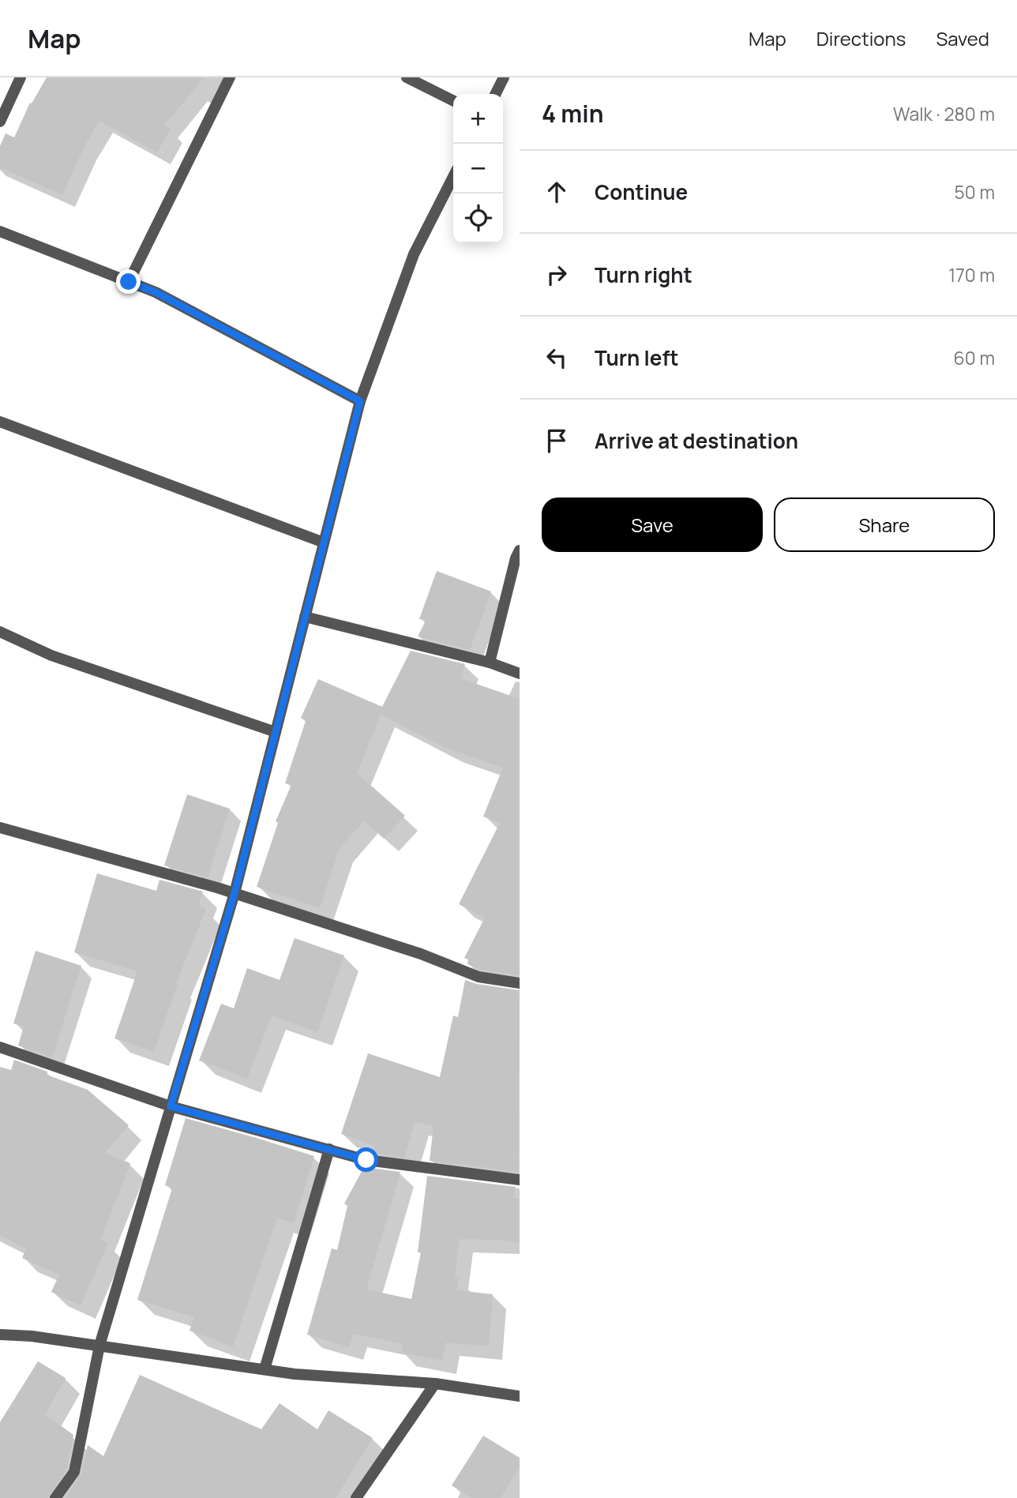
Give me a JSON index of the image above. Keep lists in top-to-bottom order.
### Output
{
  "page": {
    "header": "Map",
    "nav": ["Map", "Directions", "Saved"],
    "heading": ["4 min", "Walk · 280 m"],
    "map_buttons": ["+", "−"],
    "list": [
      ["Continue", "50 m"],
      ["Turn right", "170 m"],
      ["Turn left", "60 m"],
      "Arrive at destination"
    ],
    "buttons": ["Save", "Share"]
  }
}
